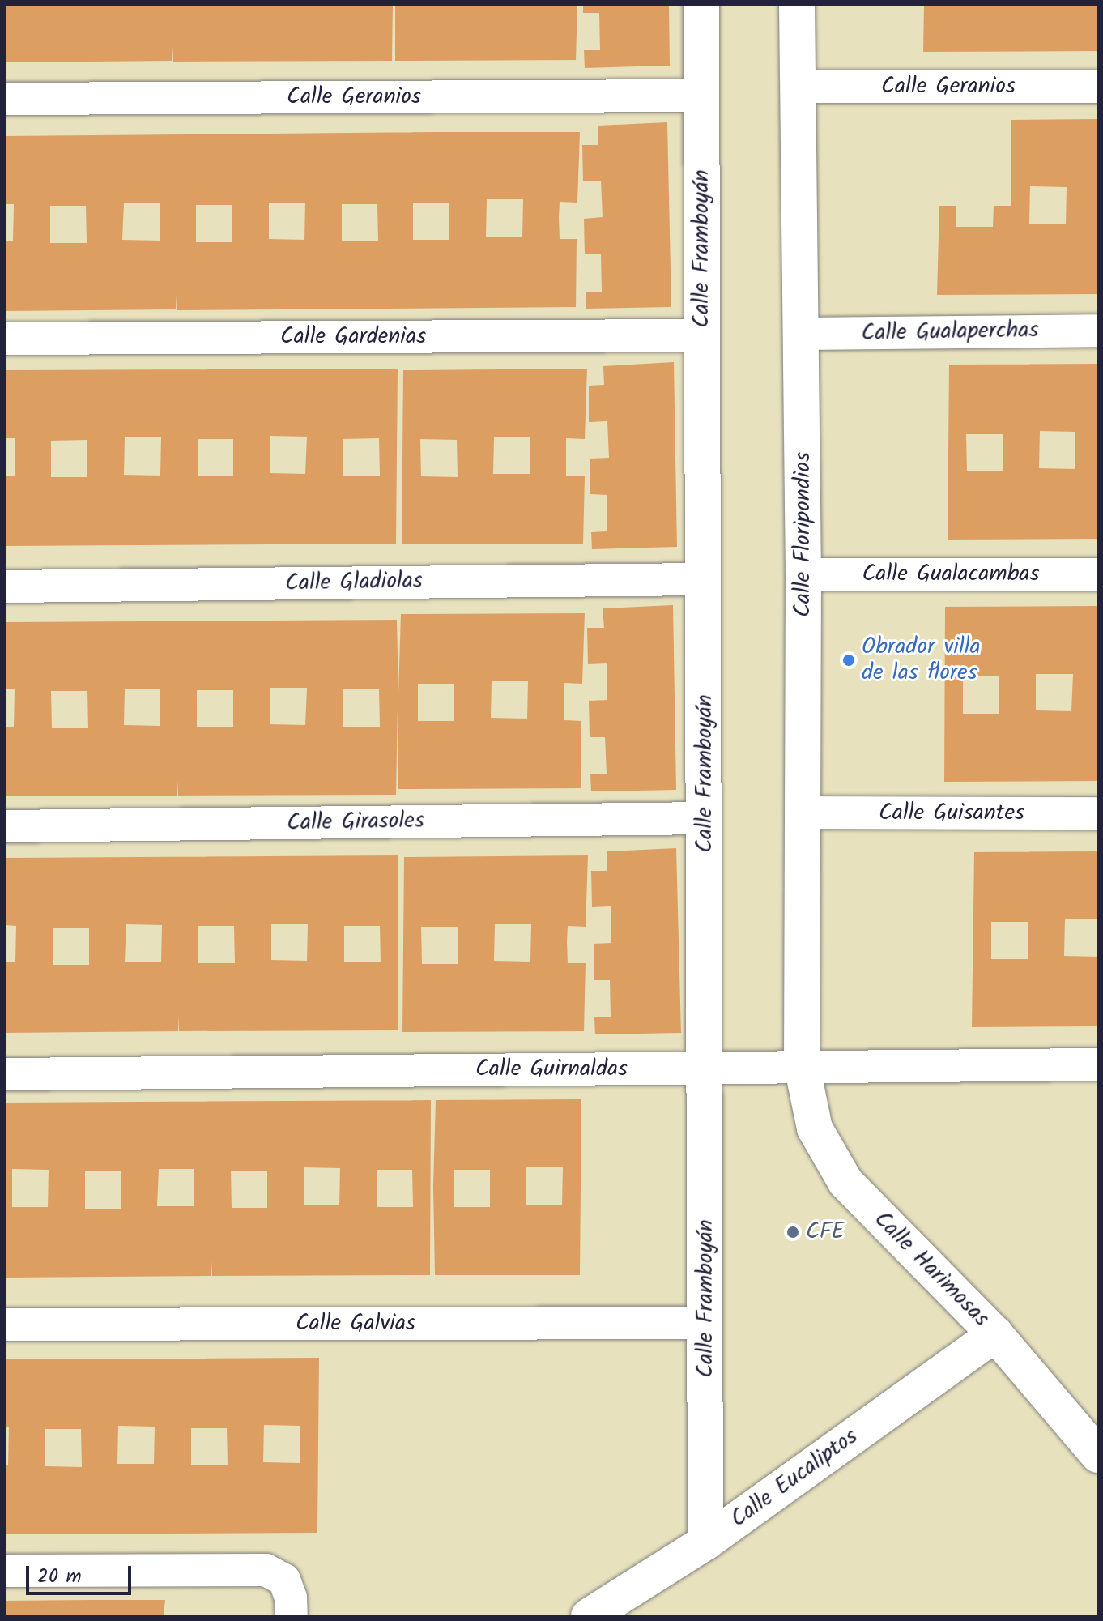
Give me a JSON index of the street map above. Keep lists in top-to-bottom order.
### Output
{
  "streets": {
    "street": [
      "Calle Geranios",
      "Calle Framboyán",
      "Calle Gualaperchas",
      "Calle Gardenias",
      "Calle Floripondios",
      "Calle Gualacambas",
      "Calle Gladiolas",
      "Calle Guisantes",
      "Calle Girasoles",
      "Calle Guirnaldas",
      "Calle Harimosas",
      "Calle Galvias",
      "Calle Eucaliptos"
    ]
  },
  "crossings": [
    ["Calle Geranios", "Calle Framboyán"],
    ["Calle Geranios", "Calle Floripondios"],
    ["Calle Framboyán", "Calle Gardenias"],
    ["Calle Framboyán", "Calle Gladiolas"],
    ["Calle Framboyán", "Calle Girasoles"],
    ["Calle Framboyán", "Calle Guirnaldas"],
    ["Calle Framboyán", "Calle Galvias"],
    ["Calle Framboyán", "Calle Eucaliptos"],
    ["Calle Gualaperchas", "Calle Floripondios"],
    ["Calle Floripondios", "Calle Gualacambas"],
    ["Calle Floripondios", "Calle Guisantes"],
    ["Calle Floripondios", "Calle Guirnaldas"],
    ["Calle Floripondios", "Calle Harimosas"],
    ["Calle Guirnaldas", "Calle Harimosas"],
    ["Calle Harimosas", "Calle Eucaliptos"]
  ],
  "places": ["Obrador villa de las flores", "CFE"],
  "scale_bar": "20 m"
}
